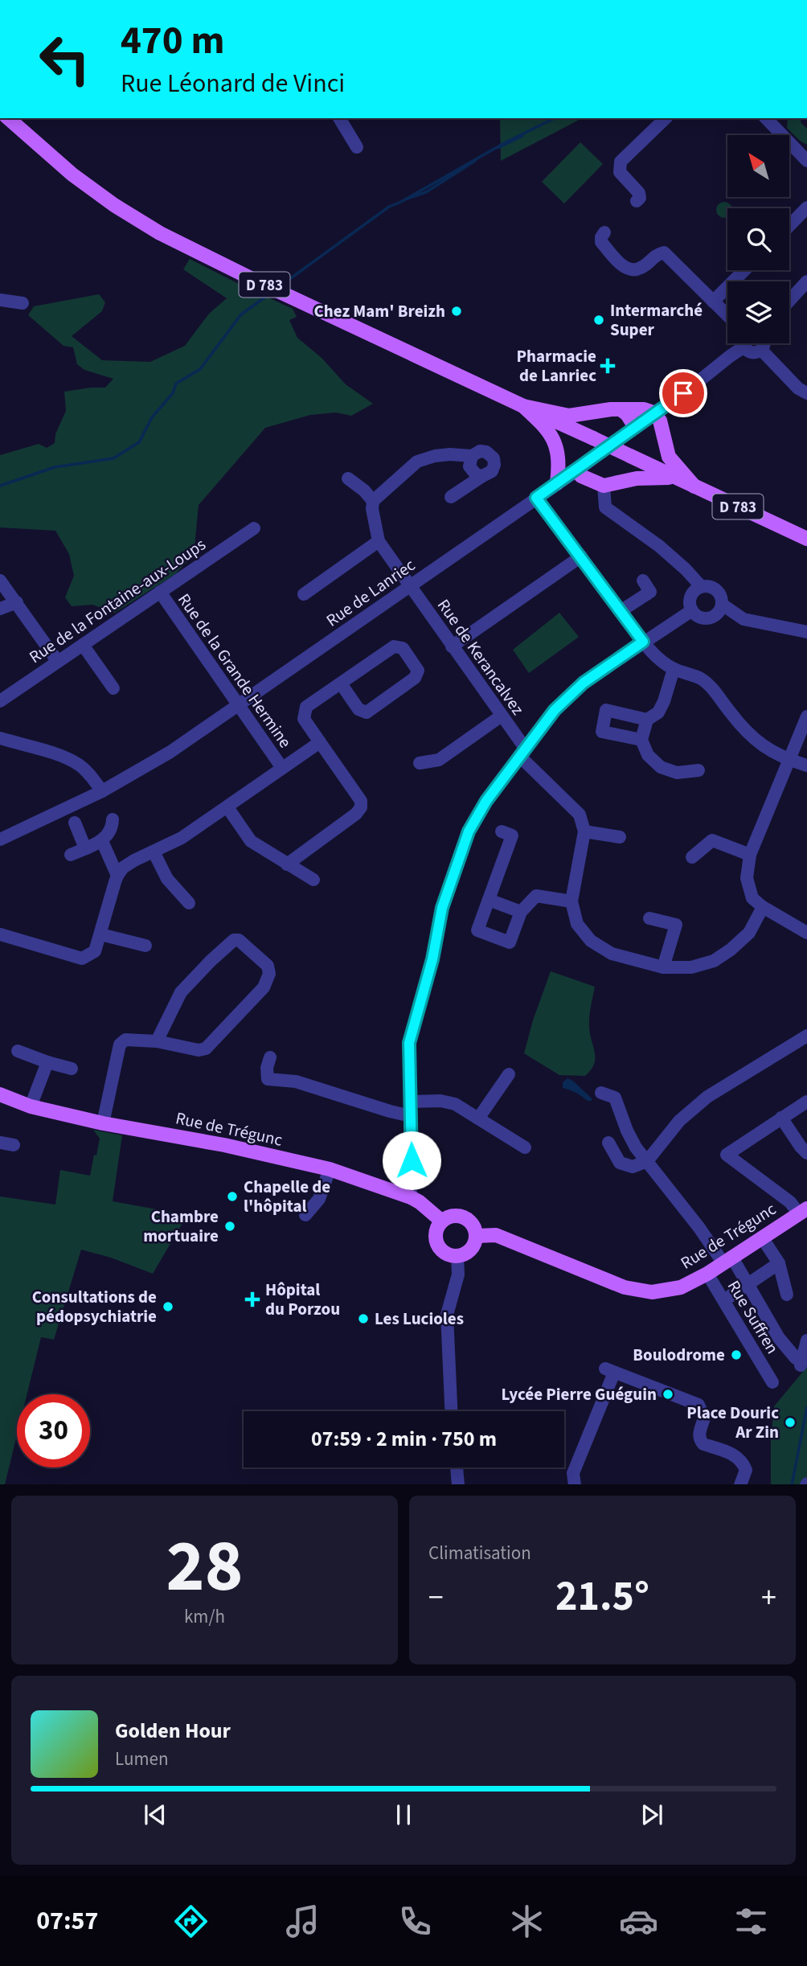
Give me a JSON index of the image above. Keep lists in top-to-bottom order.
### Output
{
  "streets": {
    "main road": ["D 783", "Rue de Trégunc"],
    "street": [
      "Rue de Lanriec",
      "Rue de la Fontaine-aux-Loups",
      "Rue de Kerancalvez",
      "Rue de la Grande Hermine",
      "Rue Suffren"
    ]
  },
  "crossings": [
    ["D 783", "Rue de Lanriec"],
    ["Rue de Lanriec", "Rue de Kerancalvez"],
    ["Rue de Lanriec", "Rue de la Grande Hermine"],
    ["Rue de la Fontaine-aux-Loups", "Rue de la Grande Hermine"],
    ["Rue de Trégunc", "Rue Suffren"]
  ],
  "places": {
    "other": [
      "Chez Mam' Breizh",
      "Intermarché Super",
      "Chapelle de l'hôpital",
      "Chambre mortuaire",
      "Consultations de pédopsychiatrie",
      "Les Lucioles",
      "Boulodrome",
      "Lycée Pierre Guéguin",
      "Place Douric Ar Zin"
    ],
    "health": ["Pharmacie de Lanriec", "Hôpital du Porzou"]
  },
  "north": "top left",
  "page": {
    "turn": ["470 m", "Rue Léonard de Vinci"],
    "limit": "30",
    "trip": "07:59 · 2 min · 750 m",
    "tile": [
      ["28", "km/h"],
      "Climatisation"
    ],
    "heat": ["−", "21.5°", "+"],
    "song": ["Golden Hour", "Lumen"],
    "tabs": "07:57"
  }
}
